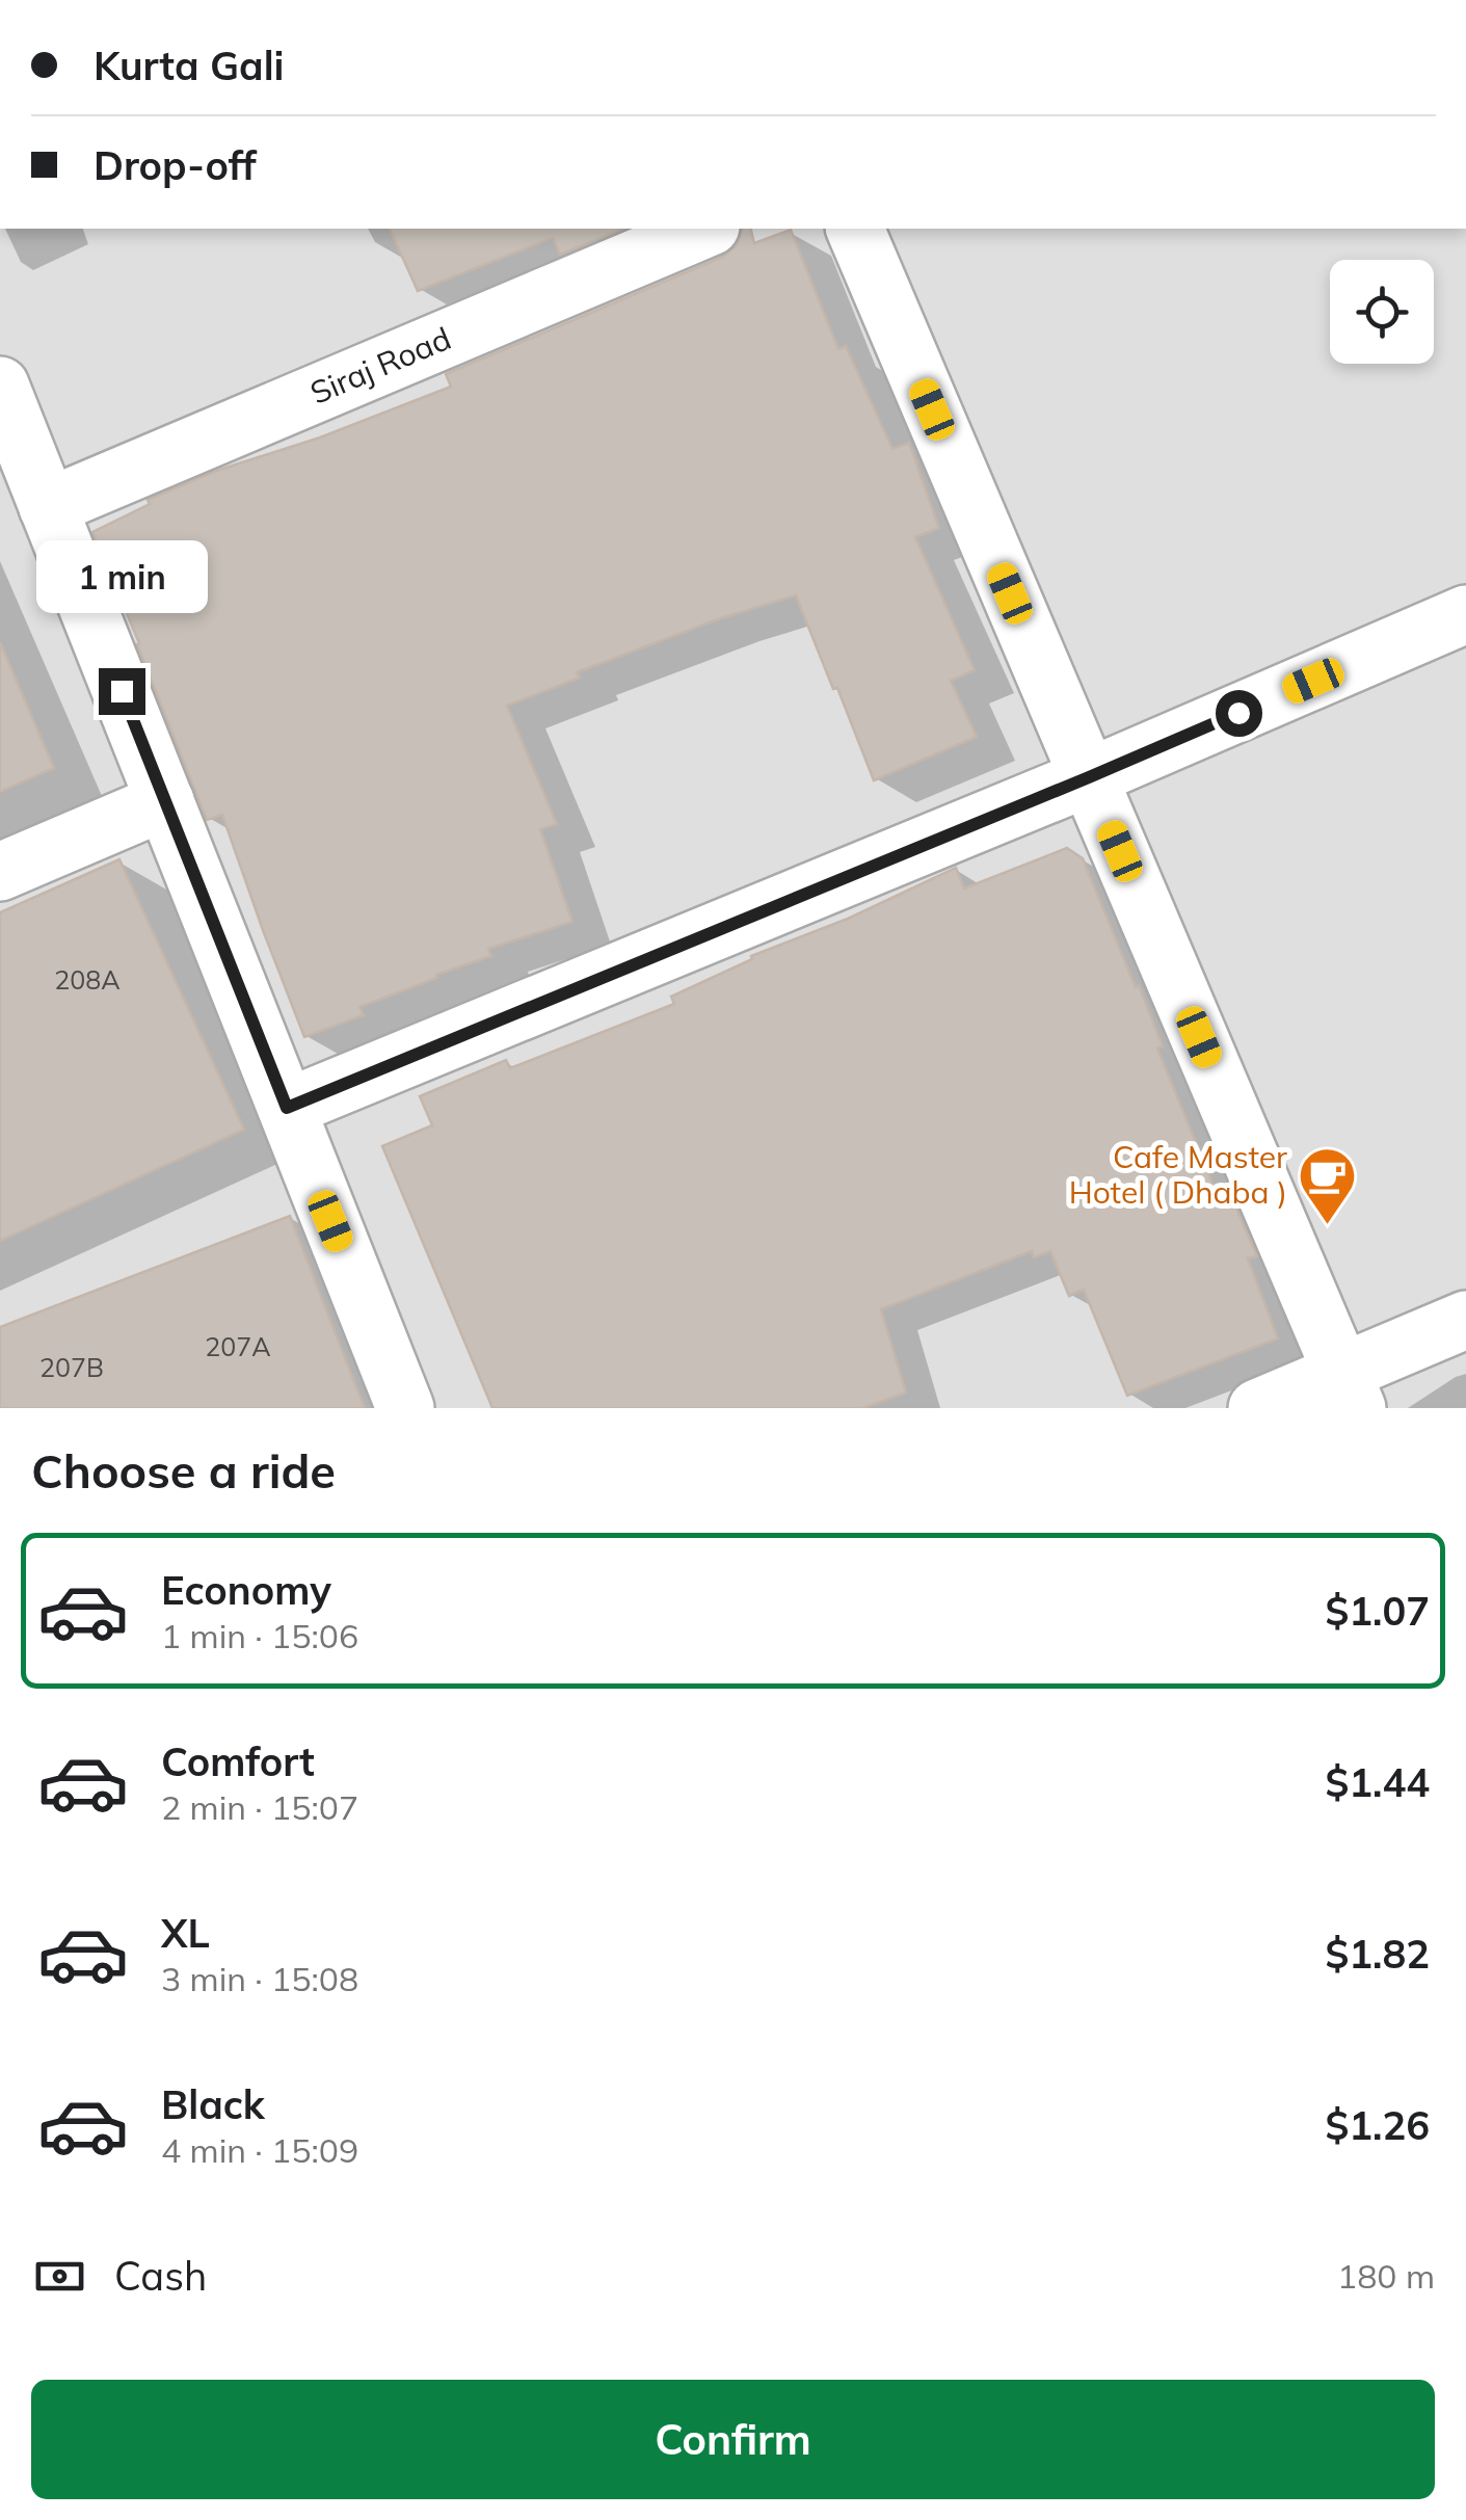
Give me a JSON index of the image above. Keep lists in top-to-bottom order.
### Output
{
  "streets": {
    "street": ["Siraj Road"]
  },
  "places": {
    "cafe": ["Cafe Master Hotel ( Dhaba )"]
  },
  "house_numbers": ["208A", "207A", "207B"],
  "page": {
    "banner": ["Kurta Gali", "Drop-off"],
    "bubble": "1 min",
    "heading": "Choose a ride",
    "list": [
      {
        "name": "Economy",
        "note": "1 min · 15:06",
        "value": "$1.07"
      },
      {
        "name": "Comfort",
        "note": "2 min · 15:07",
        "value": "$1.44"
      },
      {
        "name": "XL",
        "note": "3 min · 15:08",
        "value": "$1.82"
      },
      {
        "name": "Black",
        "note": "4 min · 15:09",
        "value": "$1.26"
      }
    ],
    "pay": ["Cash", "180 m"],
    "buttons": "Confirm"
  }
}
